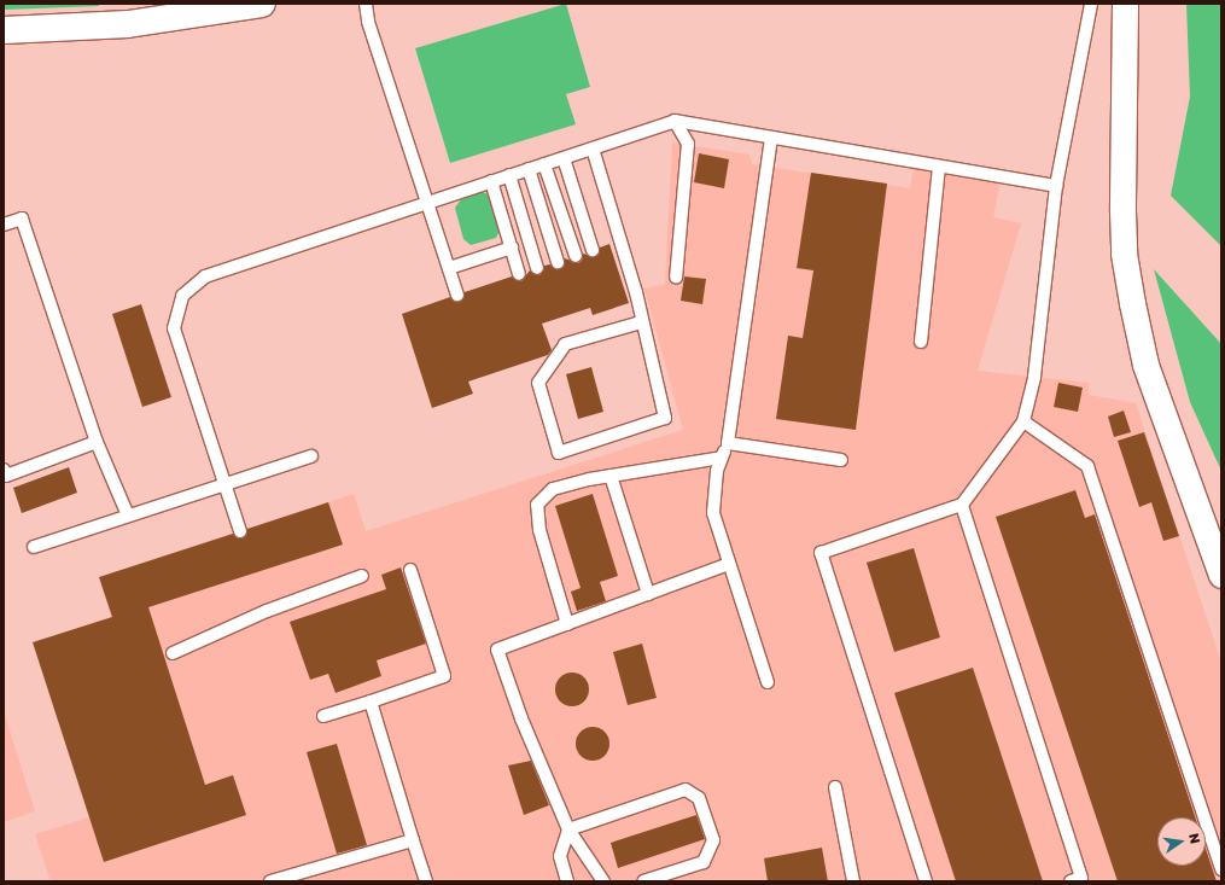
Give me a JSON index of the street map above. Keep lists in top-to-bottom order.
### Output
{
  "north": "right"
}
